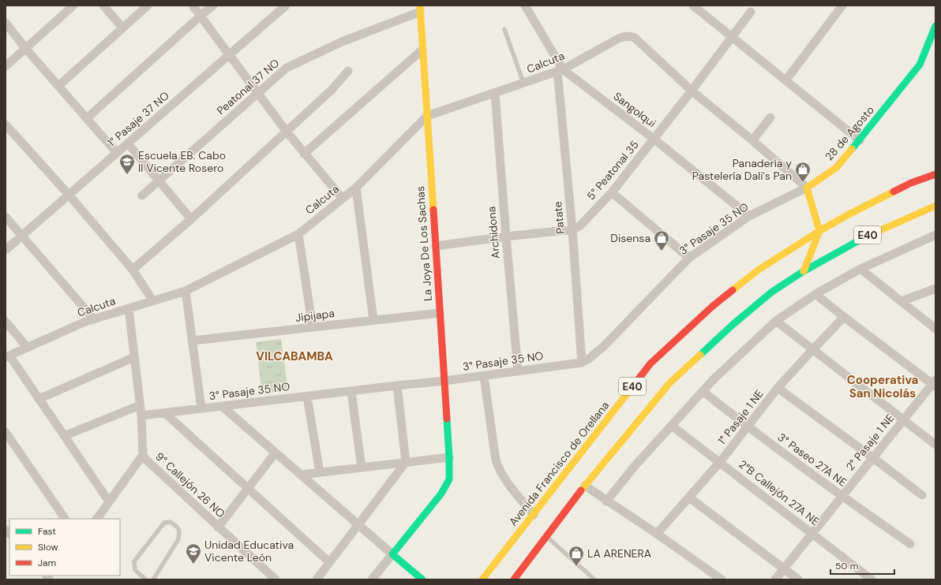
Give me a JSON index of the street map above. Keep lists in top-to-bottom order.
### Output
{
  "streets": {
    "main road": [
      "28 de Agosto",
      "E40",
      "La Joya De Los Sachas",
      "Avenida Francisco de Orellana"
    ],
    "street": [
      "Calcuta",
      "Peatonal 37 NO",
      "Sangolqui",
      "1° Pasaje 37 NO",
      "5° Peatonal 35",
      "Patate",
      "3° Pasaje 35 NO",
      "Archidona",
      "Jipijapa",
      "1° Pasaje 1 NE",
      "2° Pasaje 1 NE",
      "3° Paseo 27A NE",
      "9° Callejón 26 NO",
      "2°B Callejón 27A NE"
    ]
  },
  "crossings": [
    ["Calcuta", "Sangolqui"],
    ["Calcuta", "5° Peatonal 35"],
    ["Calcuta", "Patate"],
    ["Calcuta", "Archidona"],
    ["Calcuta", "La Joya De Los Sachas"],
    ["Calcuta", "9° Callejón 26 NO"],
    ["Peatonal 37 NO", "La Joya De Los Sachas"],
    ["Sangolqui", "5° Peatonal 35"],
    ["Sangolqui", "Patate"],
    ["Sangolqui", "3° Pasaje 35 NO"],
    ["28 de Agosto", "3° Pasaje 35 NO"],
    ["5° Peatonal 35", "Patate"],
    ["5° Peatonal 35", "Archidona"],
    ["5° Peatonal 35", "La Joya De Los Sachas"],
    ["Patate", "3° Pasaje 35 NO"],
    ["3° Pasaje 35 NO", "Archidona"],
    ["3° Pasaje 35 NO", "La Joya De Los Sachas"],
    ["3° Pasaje 35 NO", "9° Callejón 26 NO"],
    ["La Joya De Los Sachas", "Jipijapa"],
    ["1° Pasaje 1 NE", "3° Paseo 27A NE"],
    ["1° Pasaje 1 NE", "2°B Callejón 27A NE"],
    ["2° Pasaje 1 NE", "3° Paseo 27A NE"],
    ["2° Pasaje 1 NE", "2°B Callejón 27A NE"]
  ],
  "districts": ["VILCABAMBA", "Cooperativa San Nicolás"],
  "places": {
    "school or university": ["Escuela EB. Cabo II Vicente Rosero", "Unidad Educativa Vicente León"],
    "shop": ["Panadería y Pastelería Dali's Pan", "Disensa", "LA ARENERA"]
  },
  "legend": ["Fast", "Slow", "Jam"],
  "scale_bar": "50 m"
}
